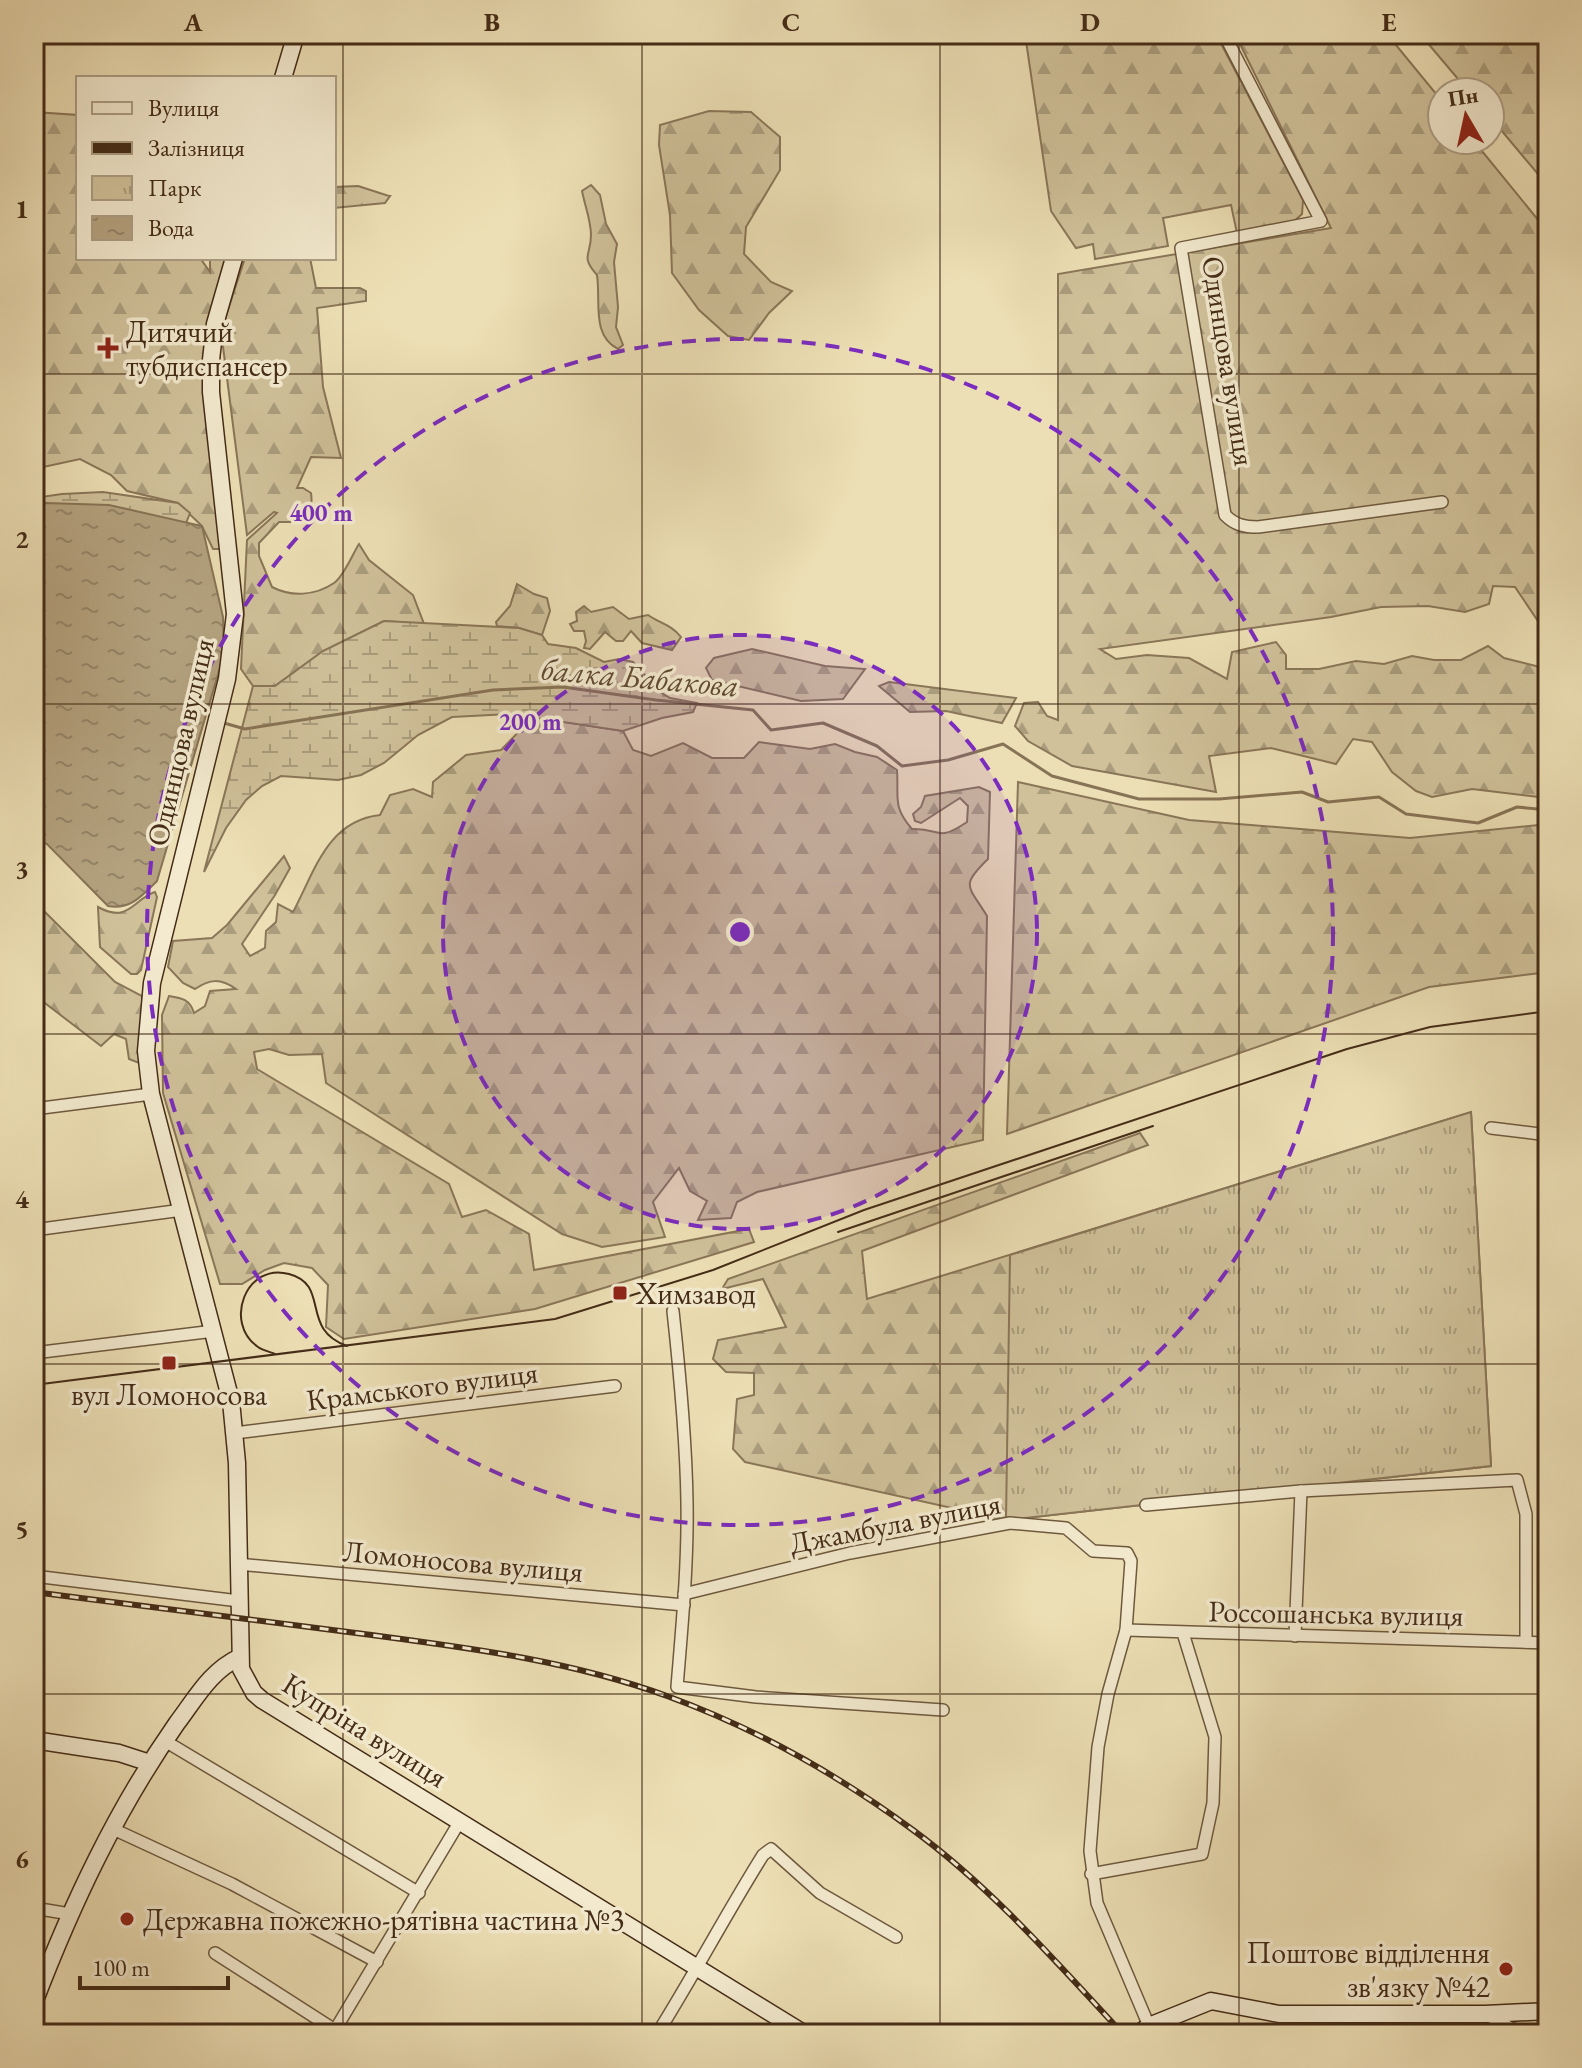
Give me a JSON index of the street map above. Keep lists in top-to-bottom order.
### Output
{
  "streets": {
    "main road": ["Одинцова вулиця", "Купріна вулиця"],
    "street": [
      "Крамського вулиця",
      "Джамбула вулиця",
      "Ломоносова вулиця",
      "Россошанська вулиця"
    ]
  },
  "crossings": [
    ["Одинцова вулиця", "Купріна вулиця"],
    ["Крамського вулиця", "Купріна вулиця"],
    ["Джамбула вулиця", "Ломоносова вулиця"],
    ["Джамбула вулиця", "Россошанська вулиця"],
    ["Ломоносова вулиця", "Купріна вулиця"]
  ],
  "water": ["балка Бабакова"],
  "places": {
    "health": ["Дитячий тубдиспансер"],
    "transit": ["Химзавод", "вул Ломоносова"],
    "other": ["Державна пожежно-рятівна частина №3", "Поштове відділення зв'язку №42"]
  },
  "legend": [
    "Вулиця",
    "Залізниця",
    "Парк",
    "Вода"
  ],
  "scale_bar": "100 m",
  "north": "top",
  "grid": {
    "columns": [
      "A",
      "B",
      "C",
      "D",
      "E"
    ],
    "rows": [
      "1",
      "2",
      "3",
      "4",
      "5",
      "6"
    ]
  },
  "rings": ["400 m", "200 m"]
}
